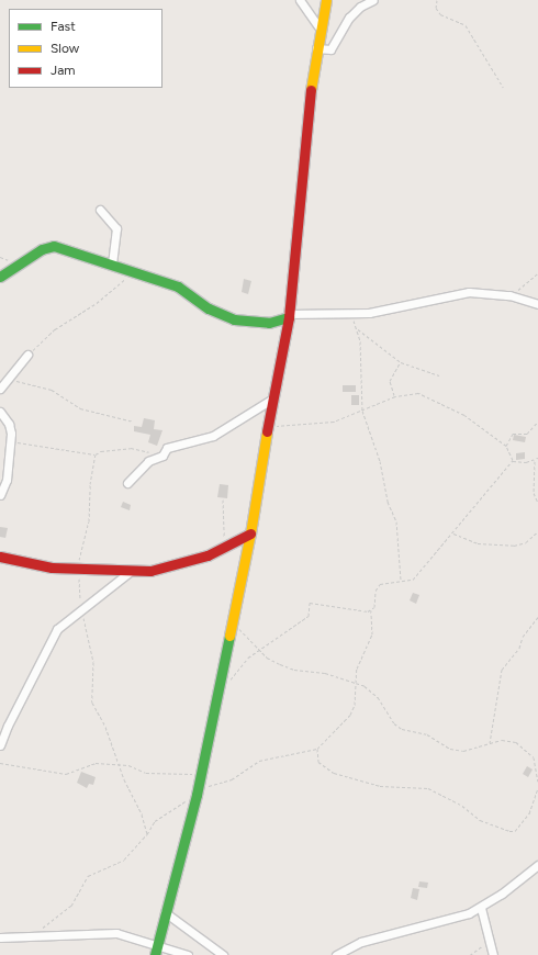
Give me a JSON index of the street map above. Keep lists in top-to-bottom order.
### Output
{
  "legend": ["Fast", "Slow", "Jam"]
}
